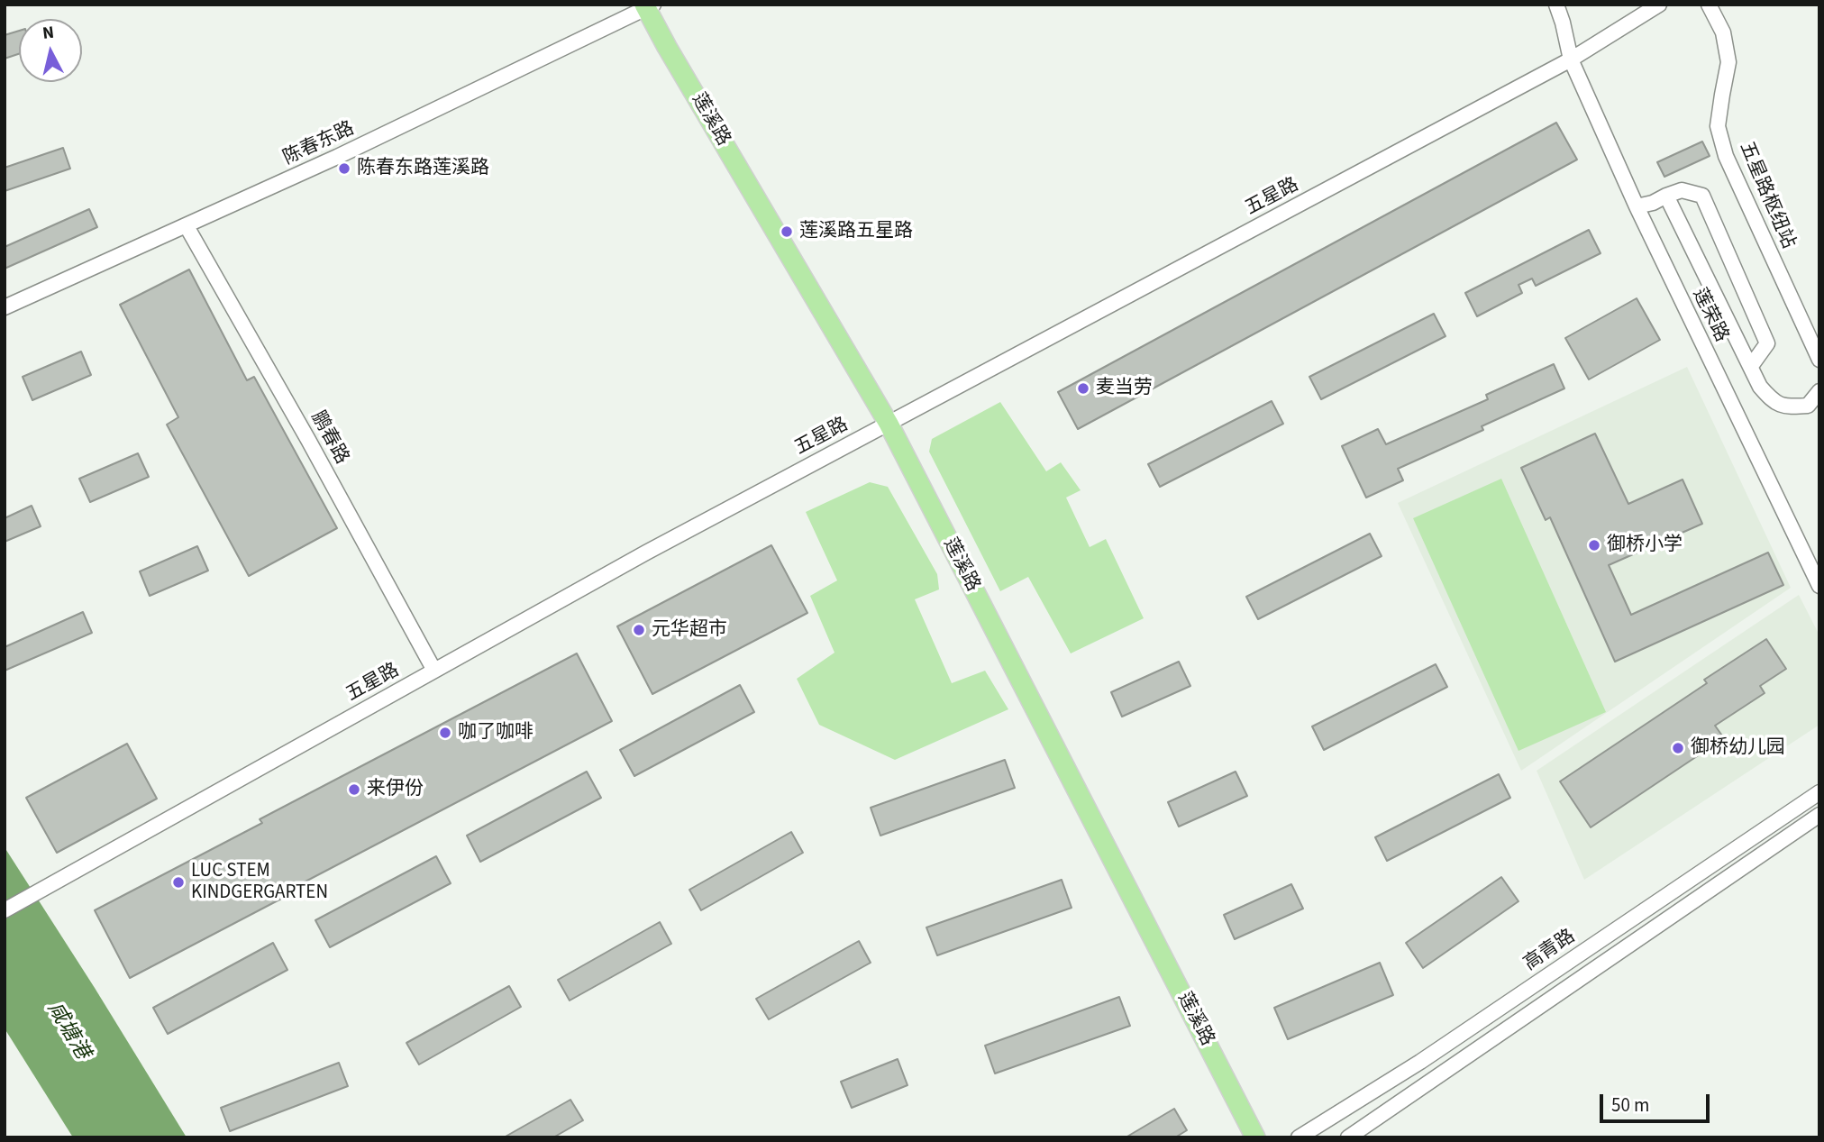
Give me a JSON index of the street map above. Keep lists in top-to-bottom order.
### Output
{
  "streets": {
    "main road": ["莲溪路"],
    "street": [
      "陈春东路",
      "五星路枢纽站",
      "五星路",
      "莲荣路",
      "鹏春路",
      "高青路"
    ]
  },
  "crossings": [
    ["莲溪路", "陈春东路"],
    ["莲溪路", "五星路"],
    ["陈春东路", "鹏春路"],
    ["五星路", "莲荣路"],
    ["五星路", "鹏春路"]
  ],
  "water": ["咸塘港"],
  "places": [
    "陈春东路莲溪路",
    "莲溪路五星路",
    "麦当劳",
    "御桥小学",
    "元华超市",
    "咖了咖啡",
    "御桥幼儿园",
    "来伊份",
    "LUC STEM KINDGERGARTEN"
  ],
  "scale_bar": "50 m",
  "north": "top"
}
